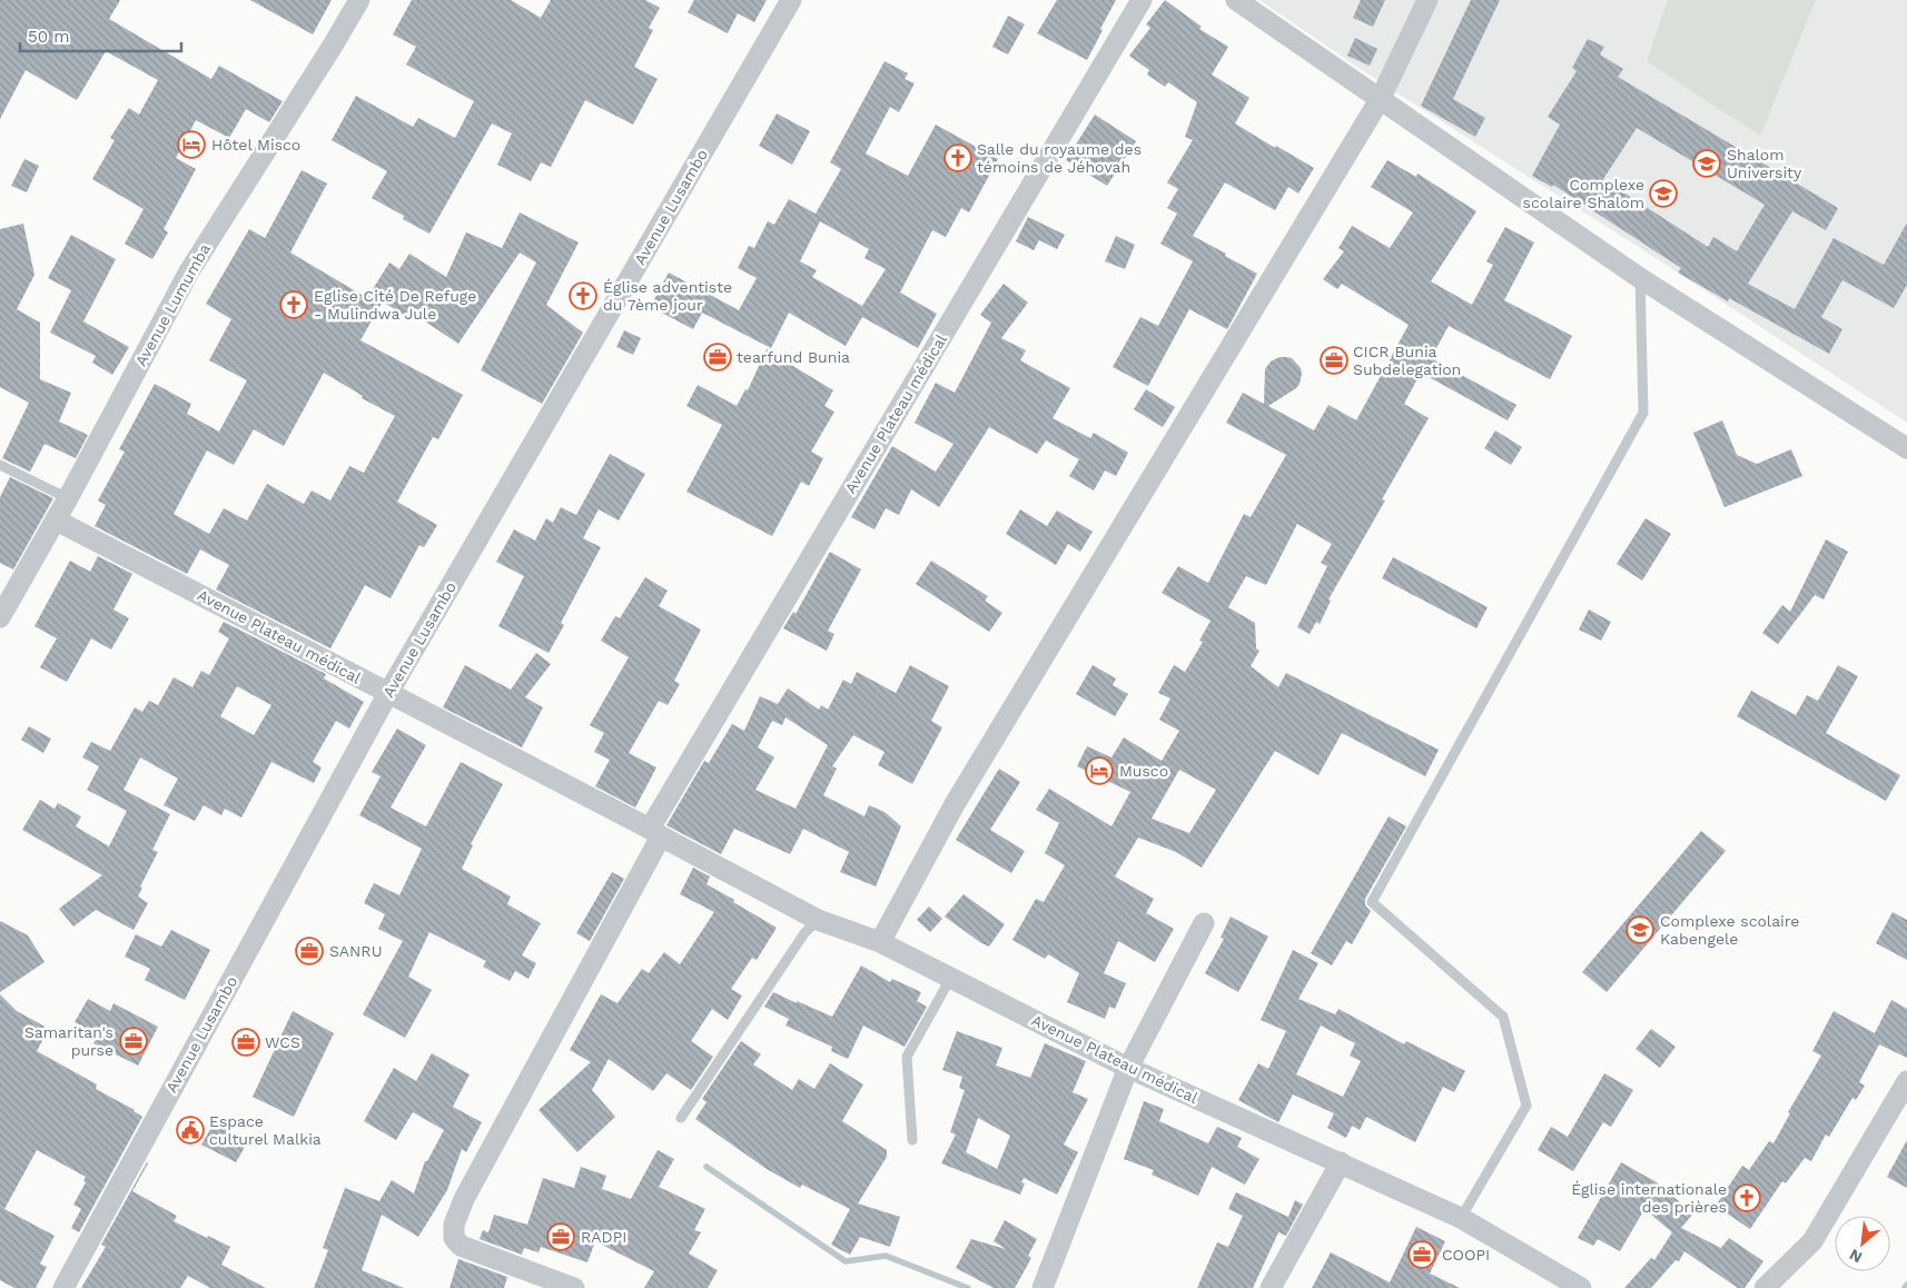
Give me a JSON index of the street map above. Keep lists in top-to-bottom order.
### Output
{
  "streets": {
    "street": ["Avenue Lusambo", "Avenue Lumumba", "Avenue Plateau médical"]
  },
  "crossings": [
    ["Avenue Lusambo", "Avenue Plateau médical"],
    ["Avenue Lumumba", "Avenue Plateau médical"]
  ],
  "places": {
    "hotel": ["Hôtel Misco", "Musco"],
    "church": [
      "Salle du royaume des témoins de Jéhovah",
      "Église adventiste du 7ème jour",
      "Eglise Cité De Refuge - Mulindwa Jule",
      "Église internationale des prières"
    ],
    "school or university": ["Shalom University", "Complexe scolaire Shalom", "Complexe scolaire Kabengele"],
    "office": [
      "tearfund Bunia",
      "CICR Bunia Subdelegation",
      "SANRU",
      "Samaritan's purse",
      "WCS",
      "RADPI",
      "COOPI"
    ],
    "public building": ["Espace culturel Malkia"]
  },
  "scale_bar": "50 m",
  "north": "bottom left"
}
